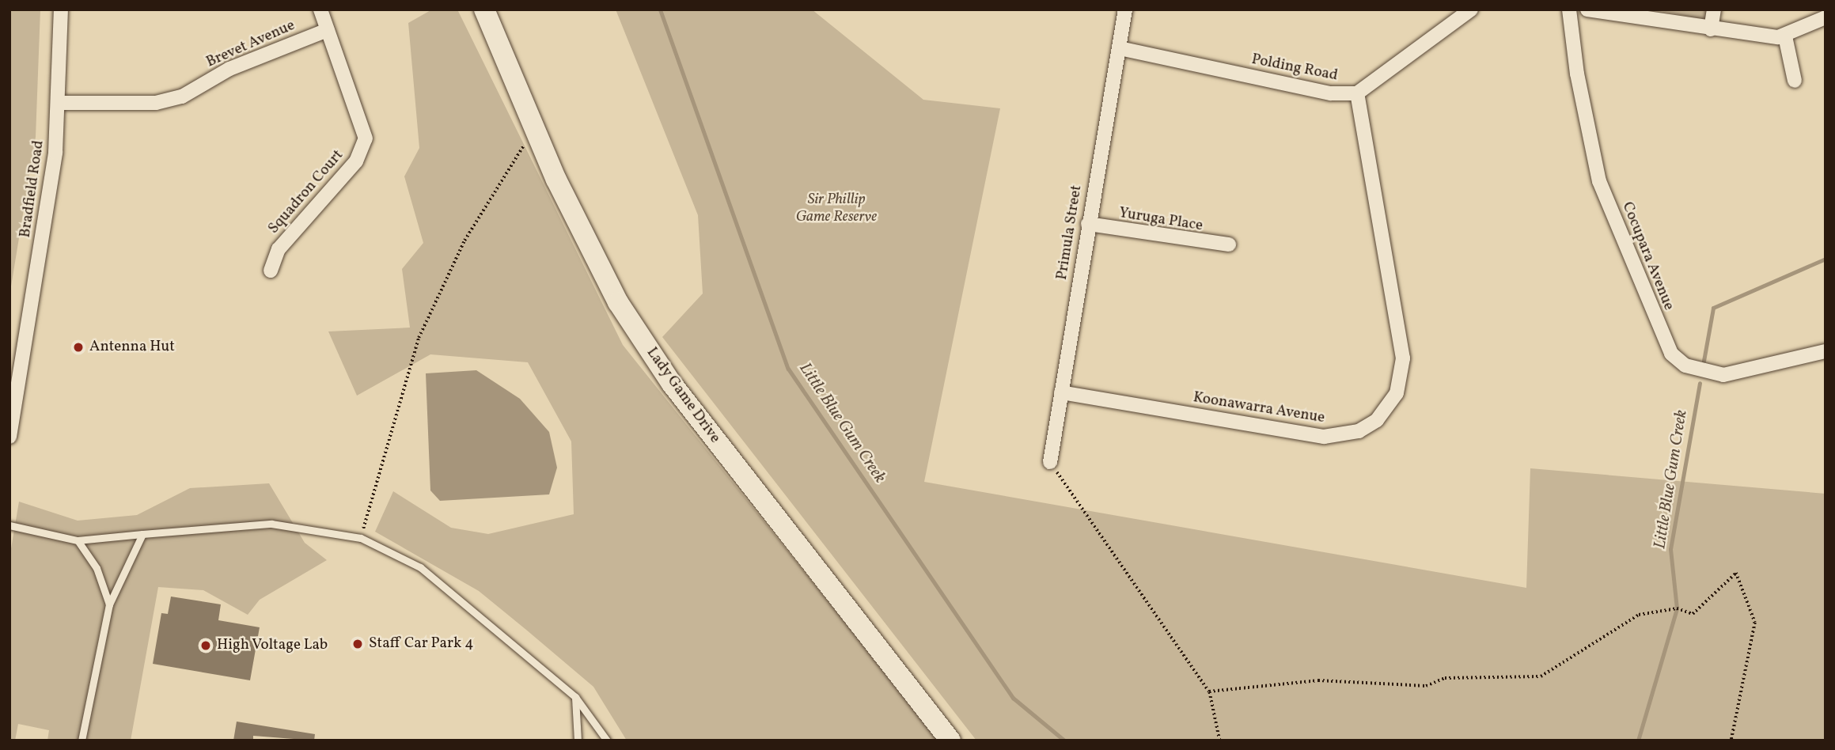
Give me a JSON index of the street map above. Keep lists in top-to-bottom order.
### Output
{
  "streets": {
    "main road": ["Lady Game Drive"],
    "street": [
      "Brevet Avenue",
      "Polding Road",
      "Bradfield Road",
      "Squadron Court",
      "Yuruga Place",
      "Primula Street",
      "Cocupara Avenue",
      "Koonawarra Avenue"
    ]
  },
  "crossings": [
    ["Brevet Avenue", "Bradfield Road"],
    ["Brevet Avenue", "Squadron Court"],
    ["Polding Road", "Primula Street"],
    ["Polding Road", "Koonawarra Avenue"],
    ["Yuruga Place", "Primula Street"],
    ["Primula Street", "Koonawarra Avenue"]
  ],
  "water": ["Little Blue Gum Creek"],
  "parks": ["Sir Phillip Game Reserve"],
  "places": ["Antenna Hut", "Staff Car Park 4", "High Voltage Lab"]
}
